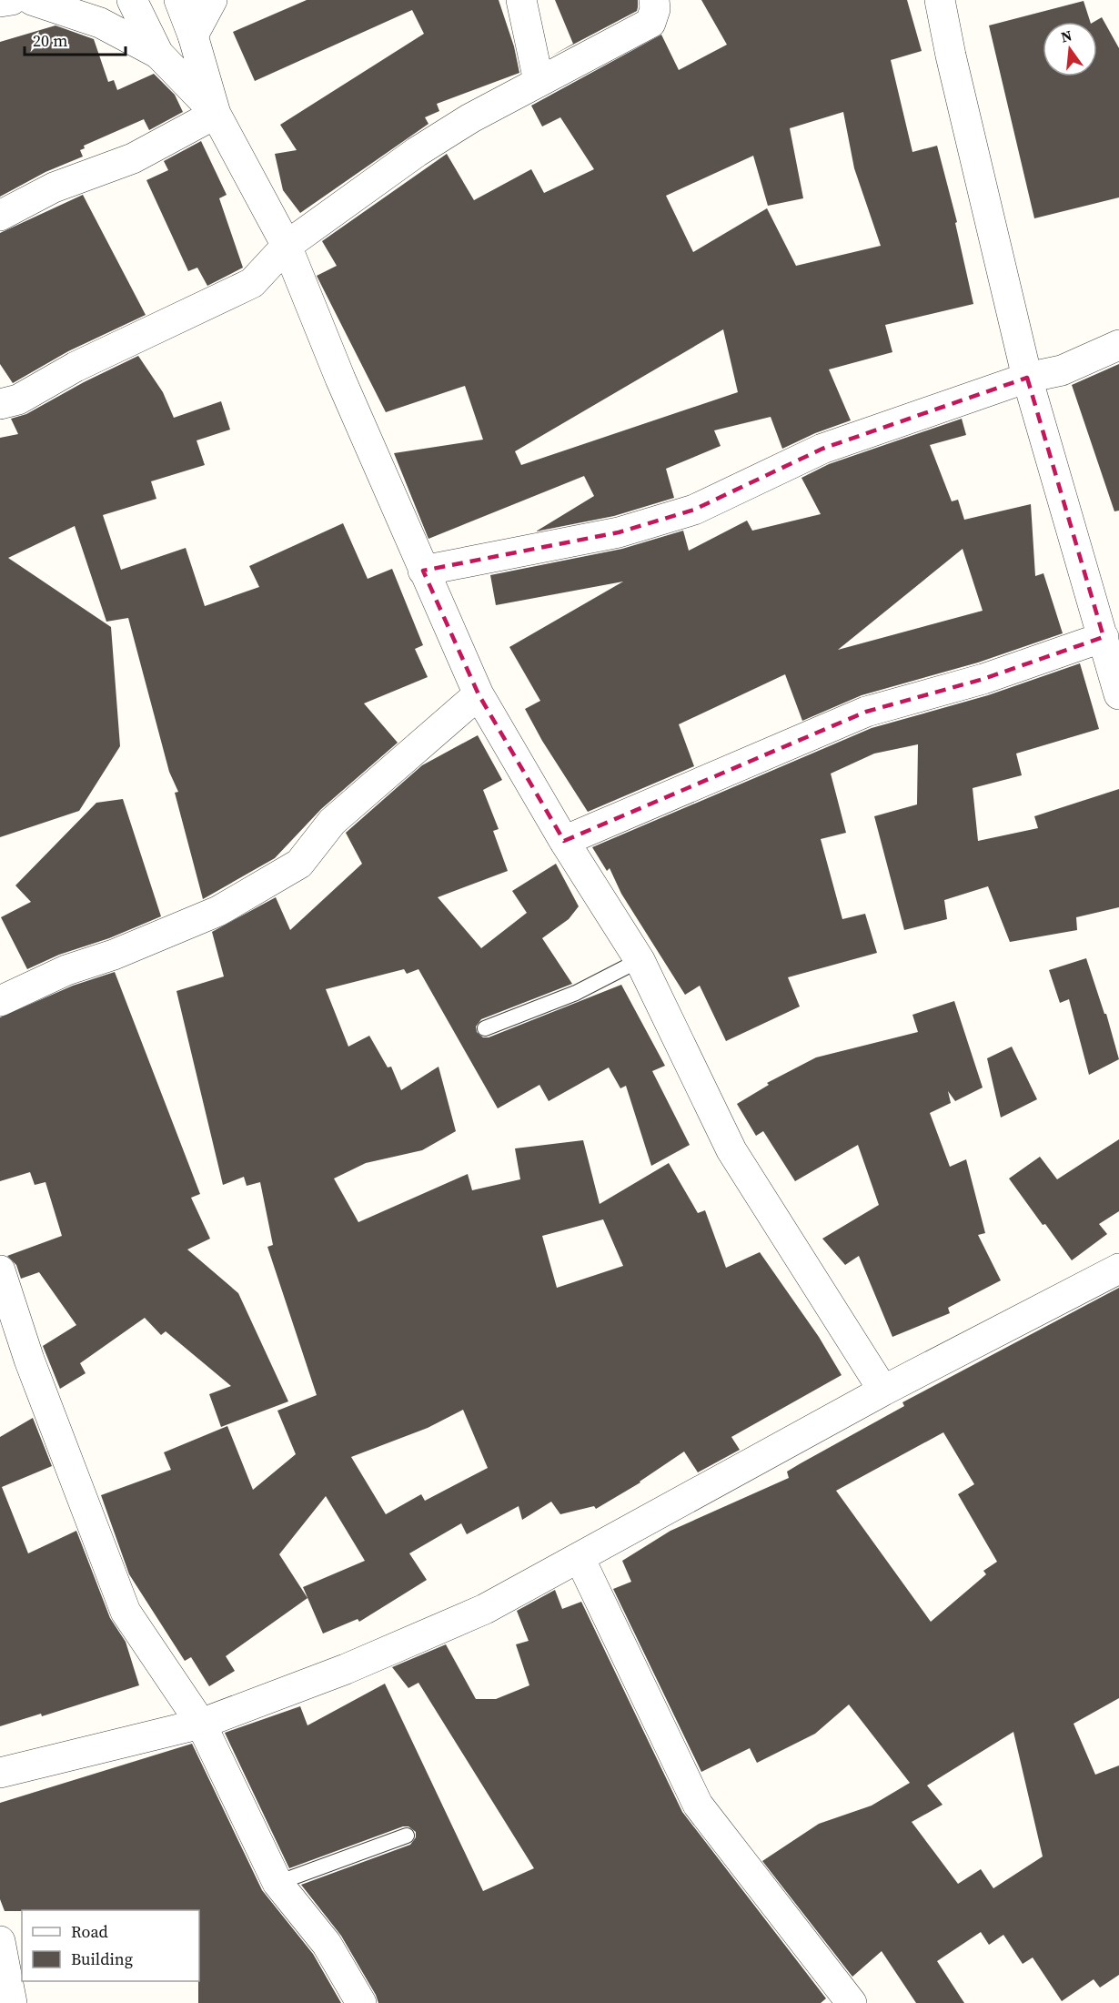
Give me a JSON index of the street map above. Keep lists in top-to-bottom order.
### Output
{
  "legend": ["Road", "Building"],
  "scale_bar": "20 m",
  "north": "top"
}
